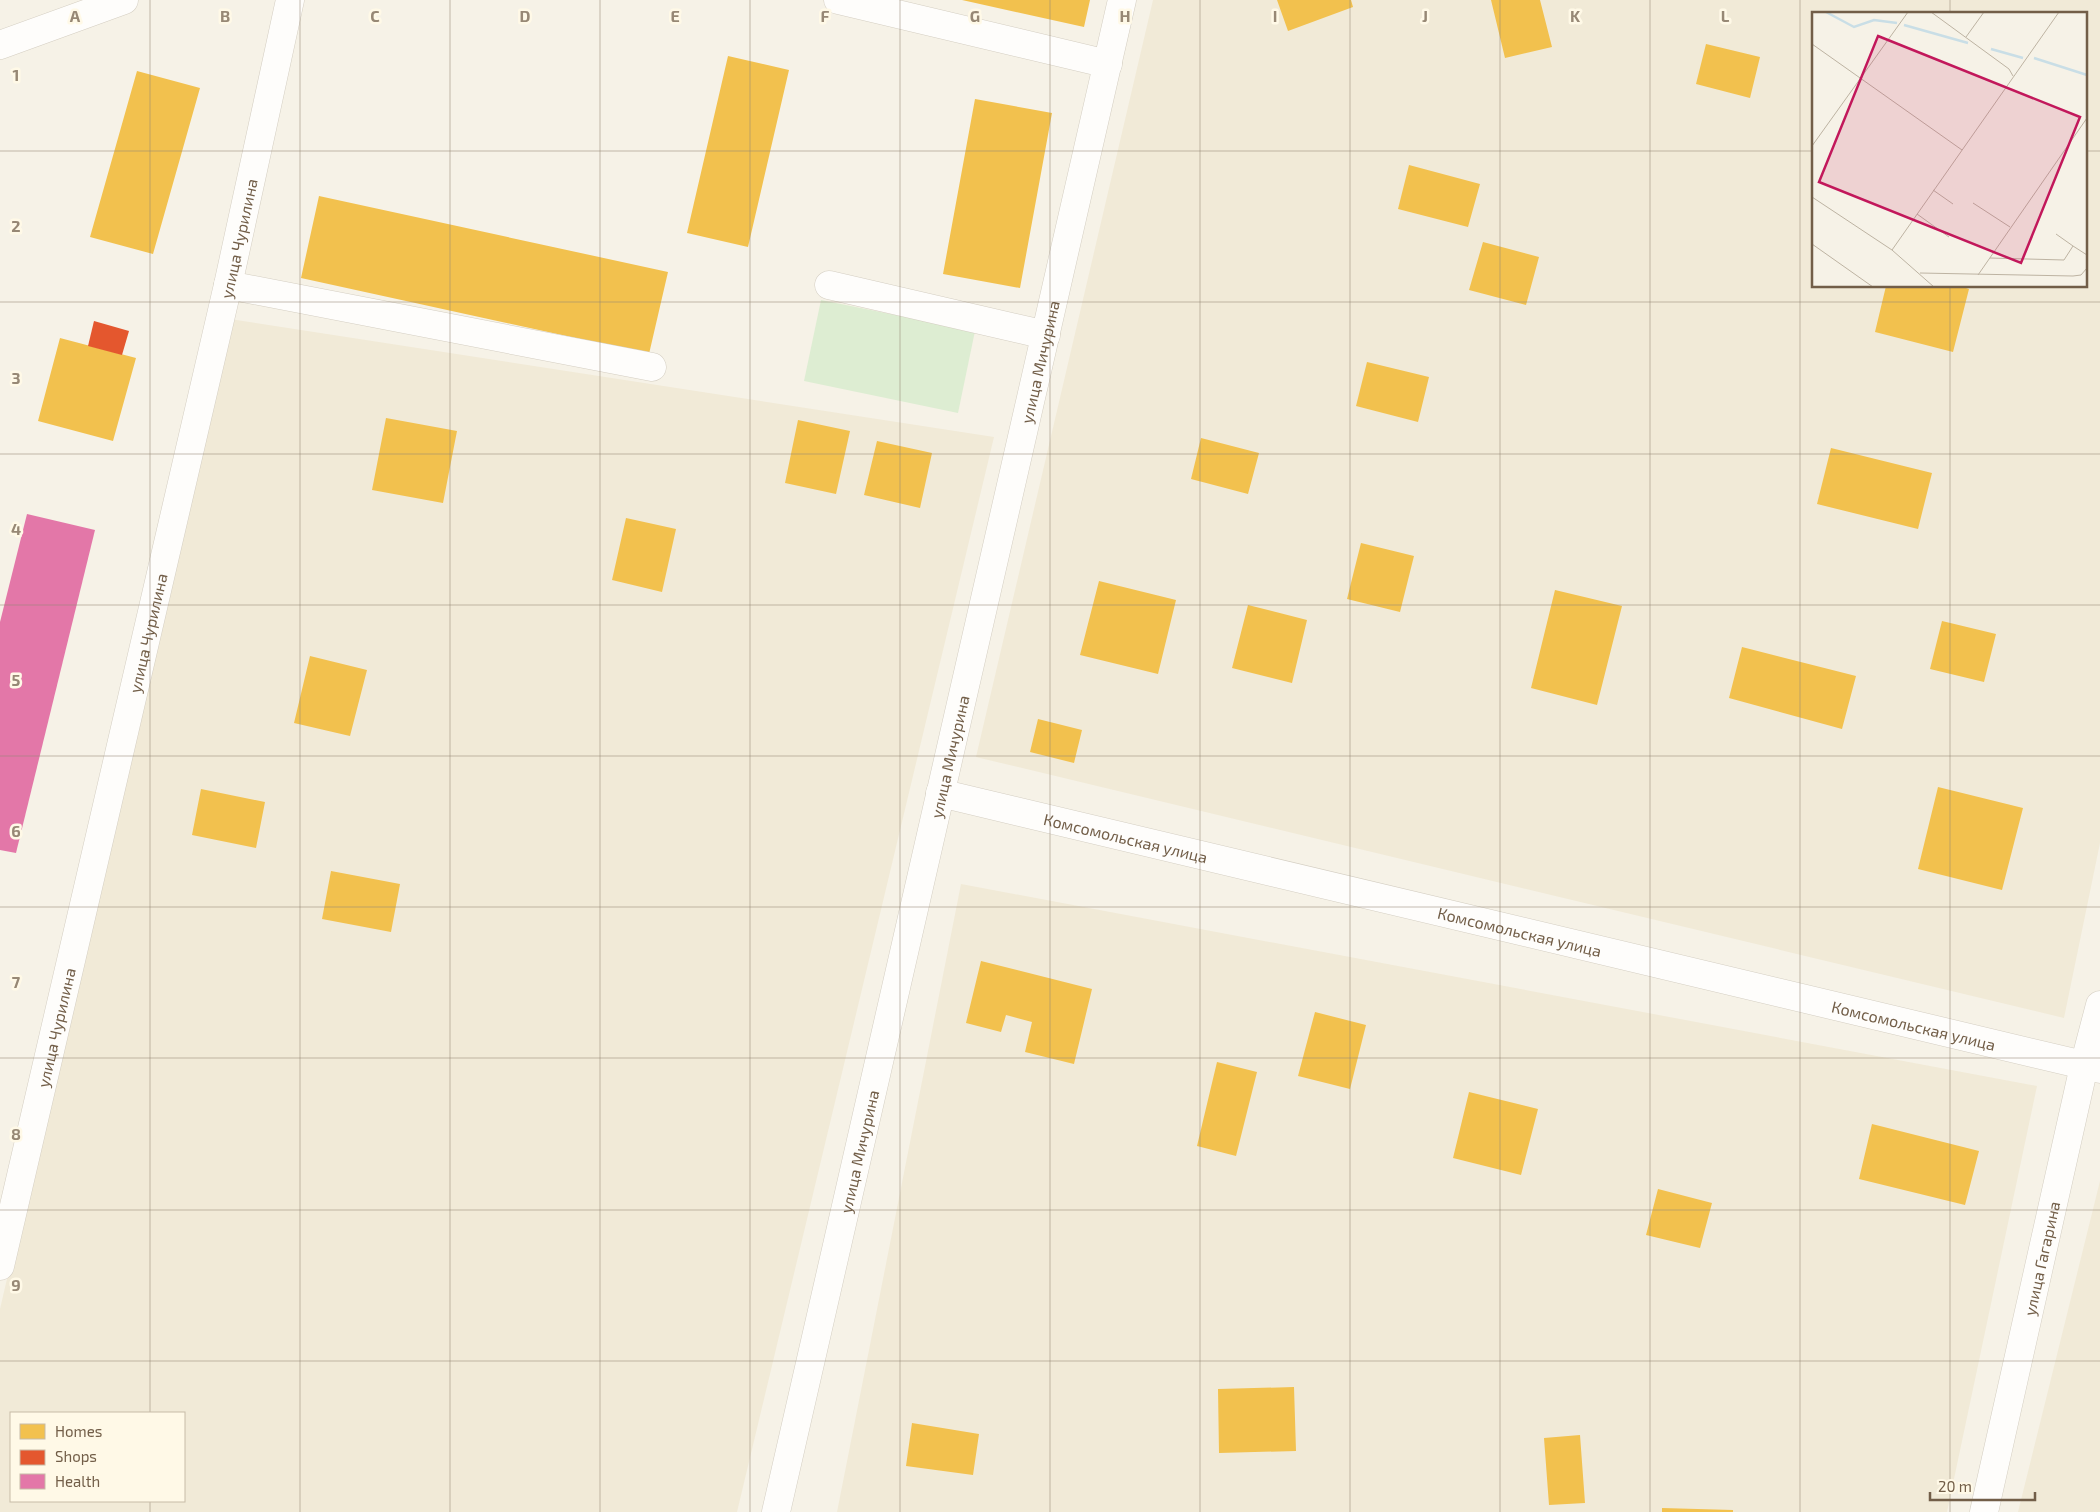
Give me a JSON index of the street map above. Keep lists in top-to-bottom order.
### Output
{
  "streets": {
    "street": [
      "улица Чурилина",
      "улица Мичурина",
      "Комсомольская улица",
      "улица Гагарина"
    ]
  },
  "crossings": [
    ["улица Мичурина", "Комсомольская улица"],
    ["Комсомольская улица", "улица Гагарина"]
  ],
  "legend": ["Homes", "Shops", "Health"],
  "scale_bar": "20 m",
  "grid": {
    "columns": [
      "A",
      "B",
      "C",
      "D",
      "E",
      "F",
      "G",
      "H",
      "I",
      "J",
      "K",
      "L"
    ],
    "rows": [
      "1",
      "2",
      "3",
      "4",
      "5",
      "6",
      "7",
      "8",
      "9"
    ]
  }
}
